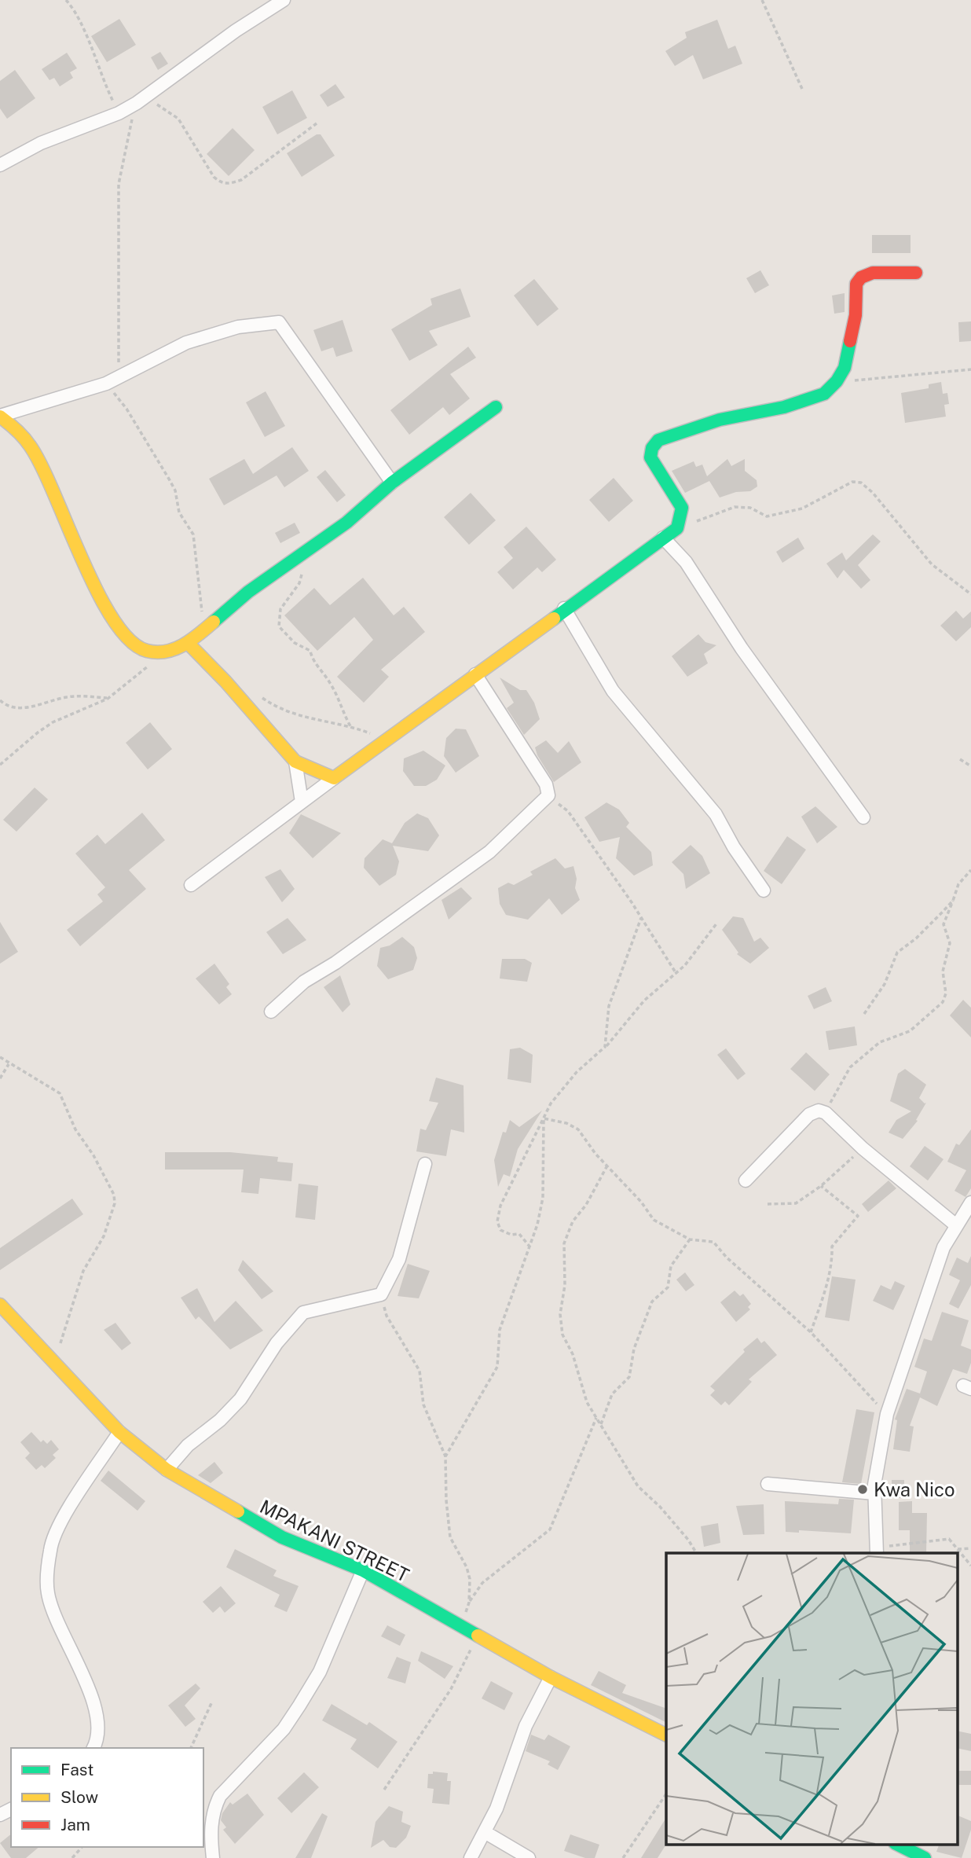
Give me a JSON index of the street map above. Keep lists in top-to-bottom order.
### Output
{
  "streets": {
    "street": ["MPAKANI STREET"]
  },
  "places": ["Kwa Nico"],
  "legend": ["Fast", "Slow", "Jam"]
}
